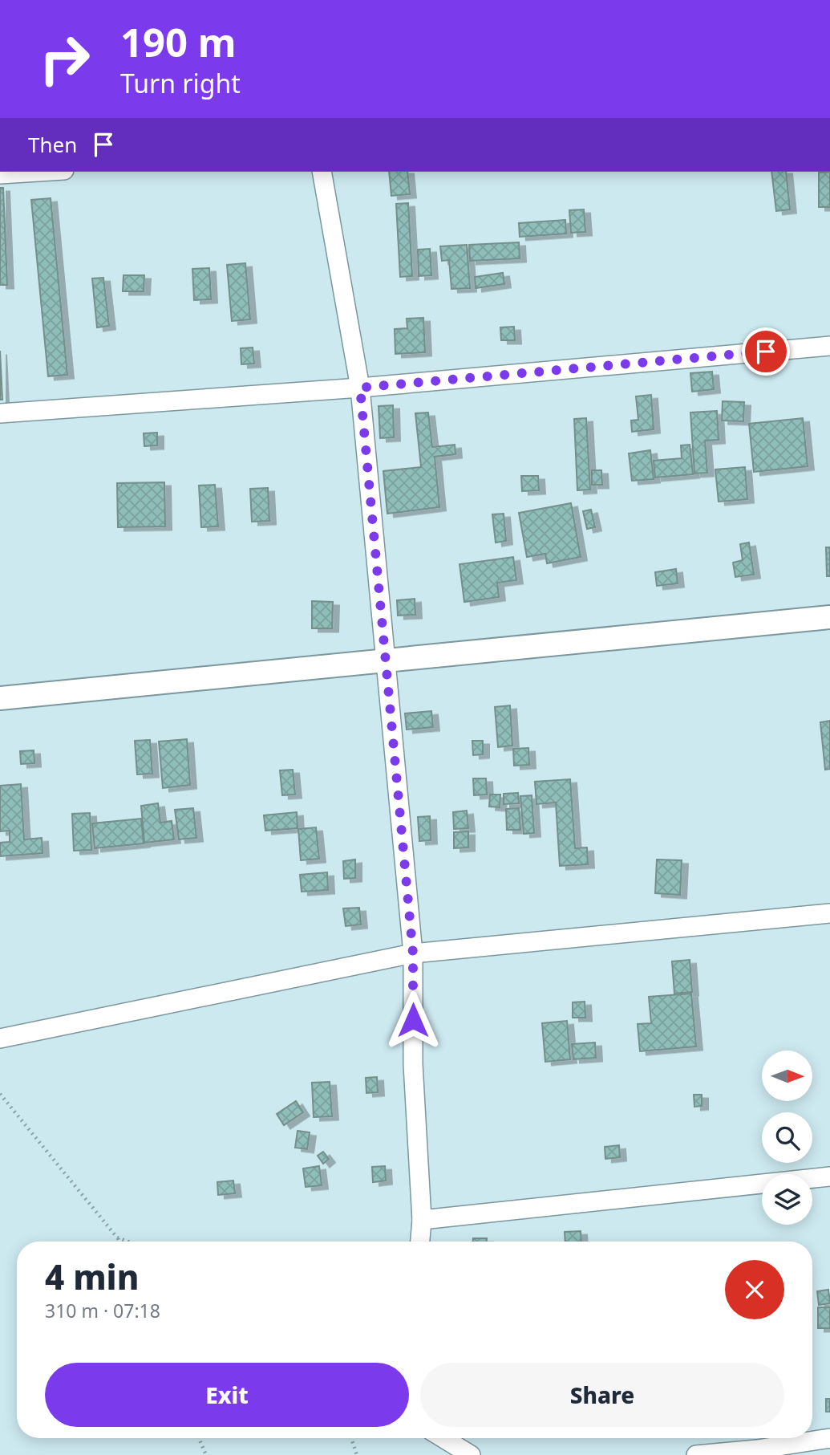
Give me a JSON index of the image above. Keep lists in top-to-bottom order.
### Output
{
  "north": "right",
  "page": {
    "turn": ["190 m", "Turn right"],
    "then": "Then",
    "heading": ["4 min", "310 m · 07:18"],
    "buttons": ["Exit", "Share"]
  }
}
